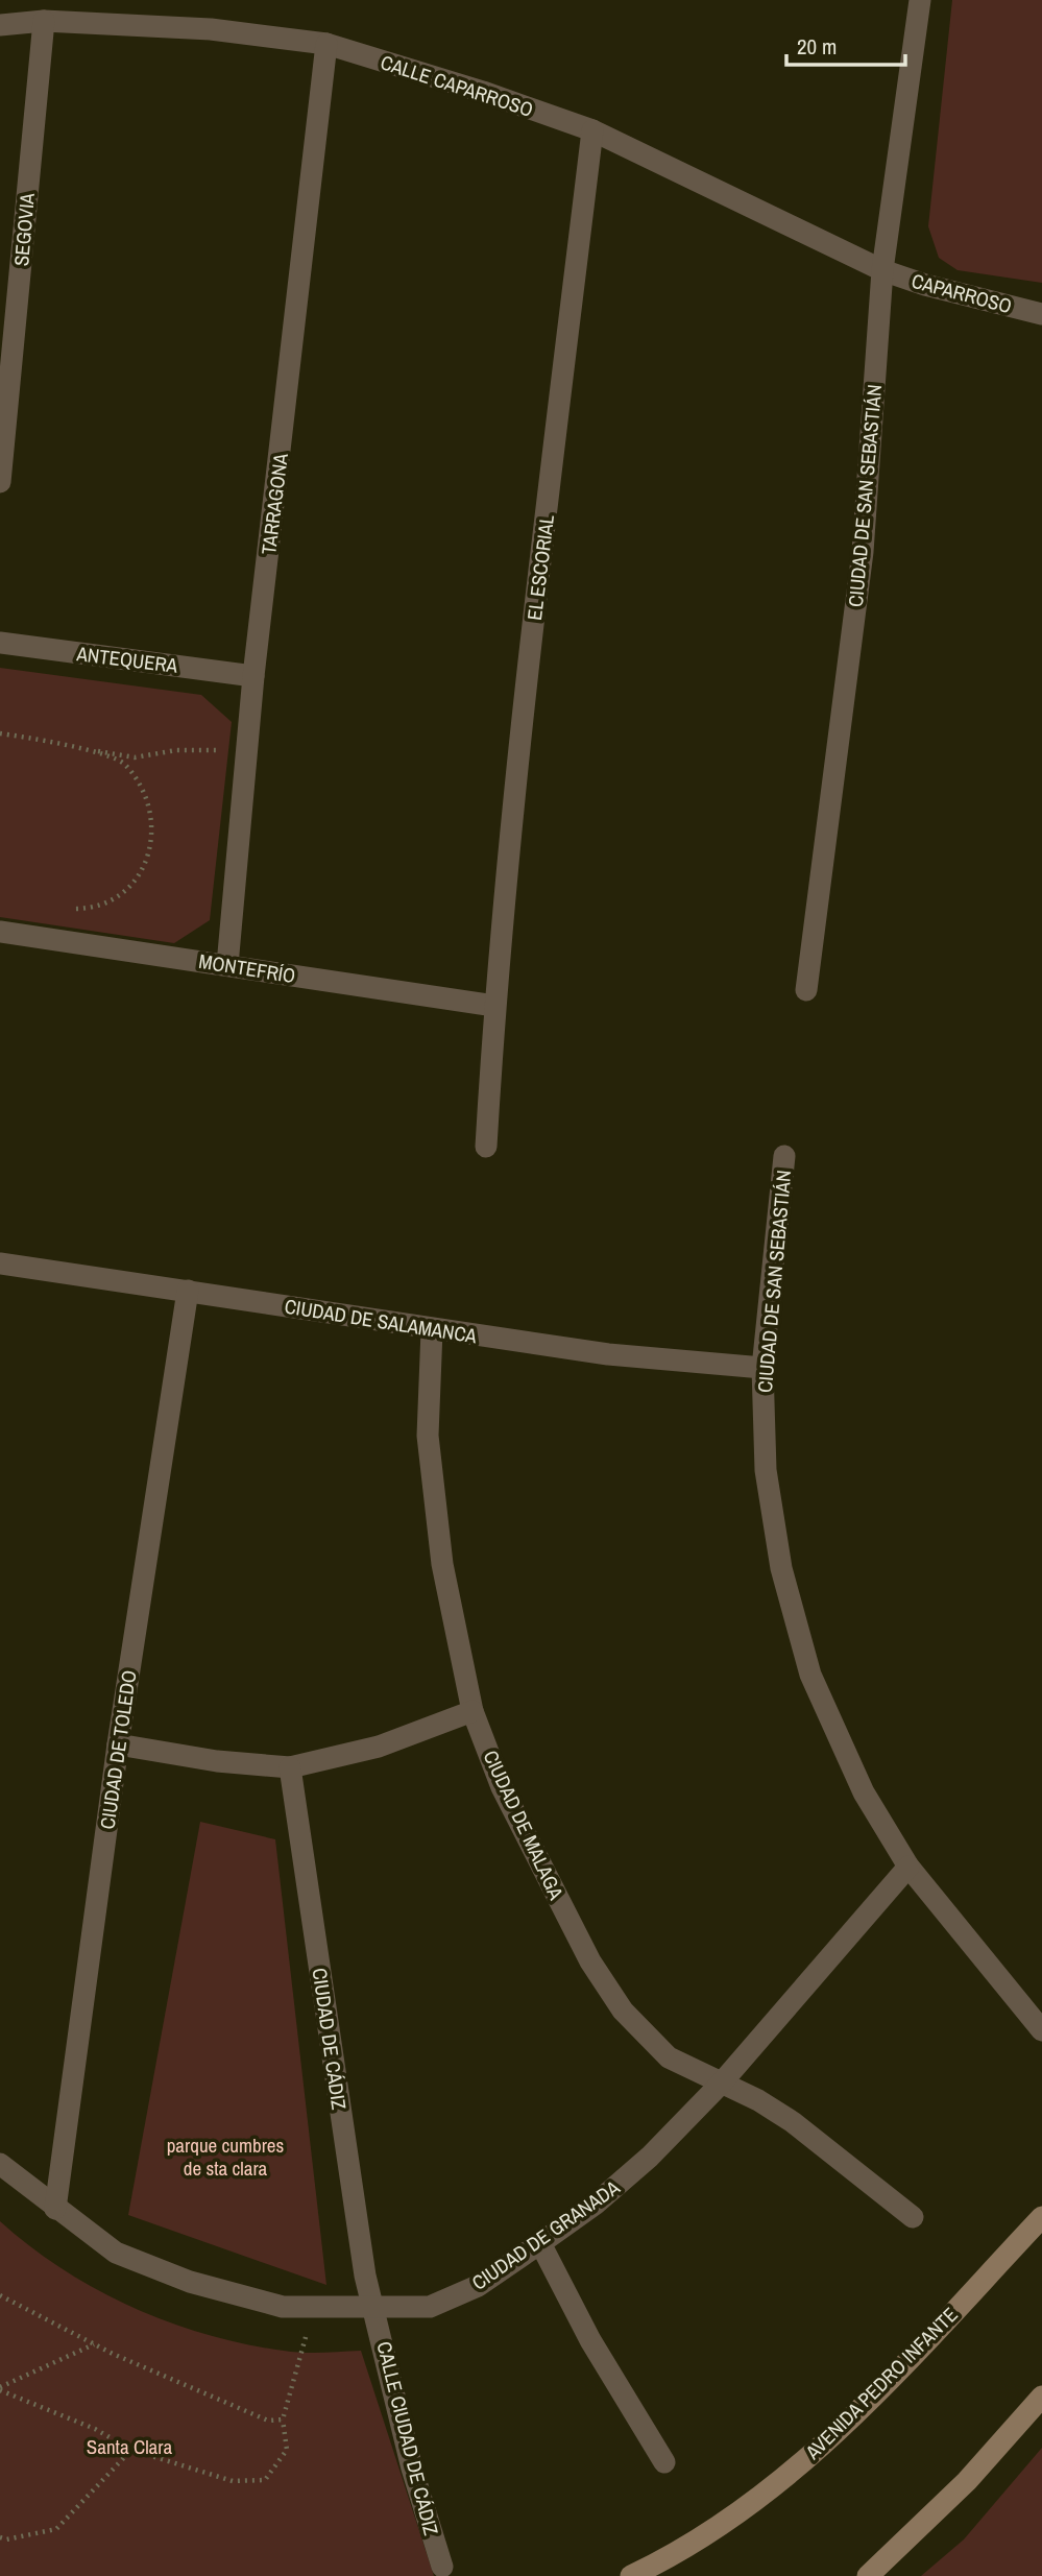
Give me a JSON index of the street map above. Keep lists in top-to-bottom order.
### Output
{
  "streets": {
    "main road": ["AVENIDA PEDRO INFANTE"],
    "street": [
      "CALLE CAPARROSO",
      "SEGOVIA",
      "CAPARROSO",
      "CIUDAD DE SAN SEBASTIÁN",
      "TARRAGONA",
      "EL ESCORIAL",
      "ANTEQUERA",
      "MONTEFRÍO",
      "CIUDAD DE SALAMANCA",
      "CIUDAD DE TOLEDO",
      "CIUDAD DE MALAGA",
      "CIUDAD DE CÁDIZ",
      "CIUDAD DE GRANADA",
      "CALLE CIUDAD DE CÁDIZ"
    ]
  },
  "crossings": [
    ["CALLE CAPARROSO", "SEGOVIA"],
    ["CALLE CAPARROSO", "CAPARROSO"],
    ["CALLE CAPARROSO", "CIUDAD DE SAN SEBASTIÁN"],
    ["CALLE CAPARROSO", "TARRAGONA"],
    ["CALLE CAPARROSO", "EL ESCORIAL"],
    ["CAPARROSO", "CIUDAD DE SAN SEBASTIÁN"],
    ["CIUDAD DE SAN SEBASTIÁN", "CIUDAD DE SALAMANCA"],
    ["CIUDAD DE SAN SEBASTIÁN", "CIUDAD DE GRANADA"],
    ["TARRAGONA", "ANTEQUERA"],
    ["TARRAGONA", "MONTEFRÍO"],
    ["EL ESCORIAL", "MONTEFRÍO"],
    ["CIUDAD DE SALAMANCA", "CIUDAD DE TOLEDO"],
    ["CIUDAD DE SALAMANCA", "CIUDAD DE MALAGA"],
    ["CIUDAD DE TOLEDO", "CIUDAD DE GRANADA"],
    ["CIUDAD DE MALAGA", "CIUDAD DE GRANADA"],
    ["CIUDAD DE CÁDIZ", "CIUDAD DE GRANADA"],
    ["CIUDAD DE CÁDIZ", "CALLE CIUDAD DE CÁDIZ"],
    ["CIUDAD DE GRANADA", "CALLE CIUDAD DE CÁDIZ"]
  ],
  "parks": ["parque cumbres de sta clara", "Santa Clara"],
  "scale_bar": "20 m"
}
